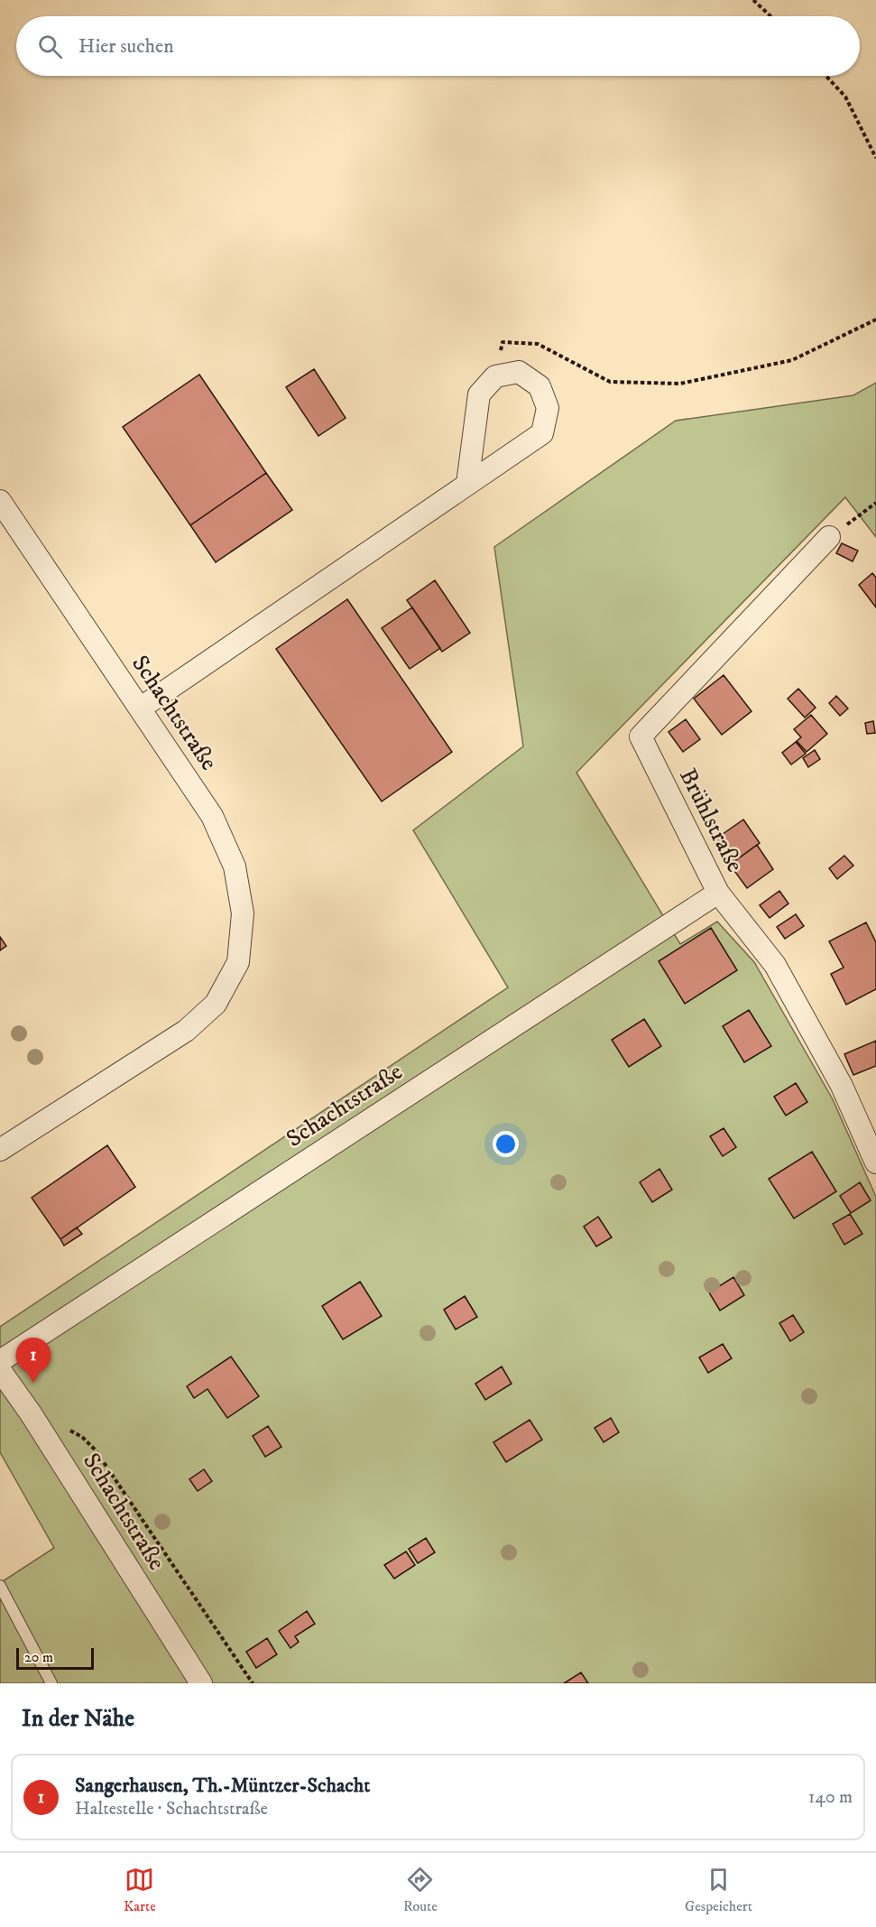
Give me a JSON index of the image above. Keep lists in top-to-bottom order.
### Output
{
  "streets": {
    "street": ["Schachtstraße", "Brühlstraße"]
  },
  "crossings": [
    ["Schachtstraße", "Brühlstraße"]
  ],
  "scale_bar": "20 m",
  "page": {
    "search": "Hier suchen",
    "pins": "1",
    "scale": "20 m",
    "heading": "In der Nähe",
    "list": [
      {
        "mark": "1",
        "name": "Sangerhausen, Th.-Müntzer-Schacht",
        "note": "Haltestelle · Schachtstraße",
        "value": "140 m"
      }
    ],
    "nav": ["Karte", "Route", "Gespeichert"]
  }
}
